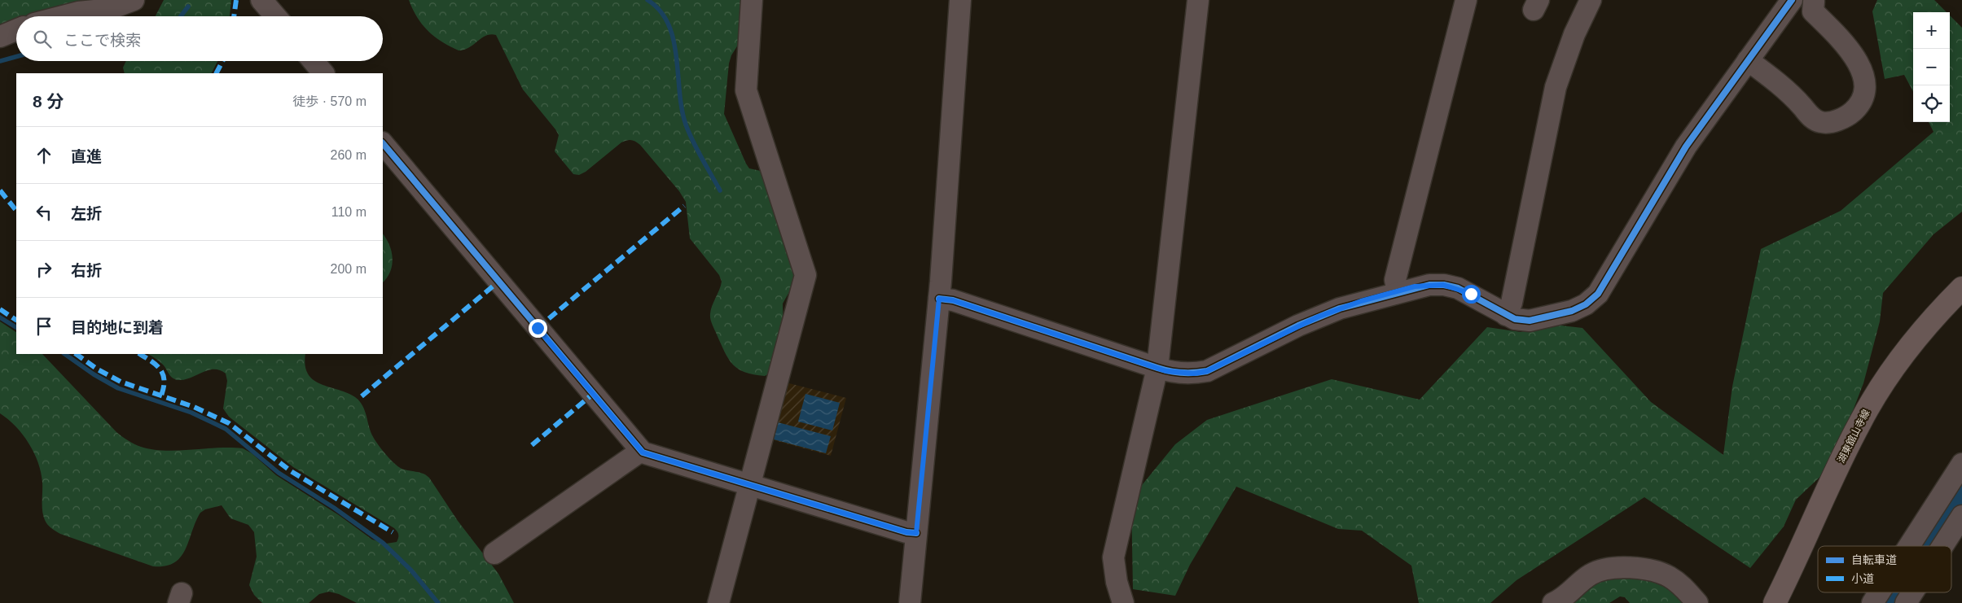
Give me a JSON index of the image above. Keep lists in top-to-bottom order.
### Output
{
  "streets": {
    "main road": ["湖東舘山寺線"]
  },
  "legend": ["自転車道", "小道"],
  "page": {
    "map_buttons": ["+", "−"],
    "search": "ここで検索",
    "heading": ["8 分", "徒歩 · 570 m"],
    "list": [
      ["直進", "260 m"],
      ["左折", "110 m"],
      ["右折", "200 m"],
      "目的地に到着"
    ]
  }
}
